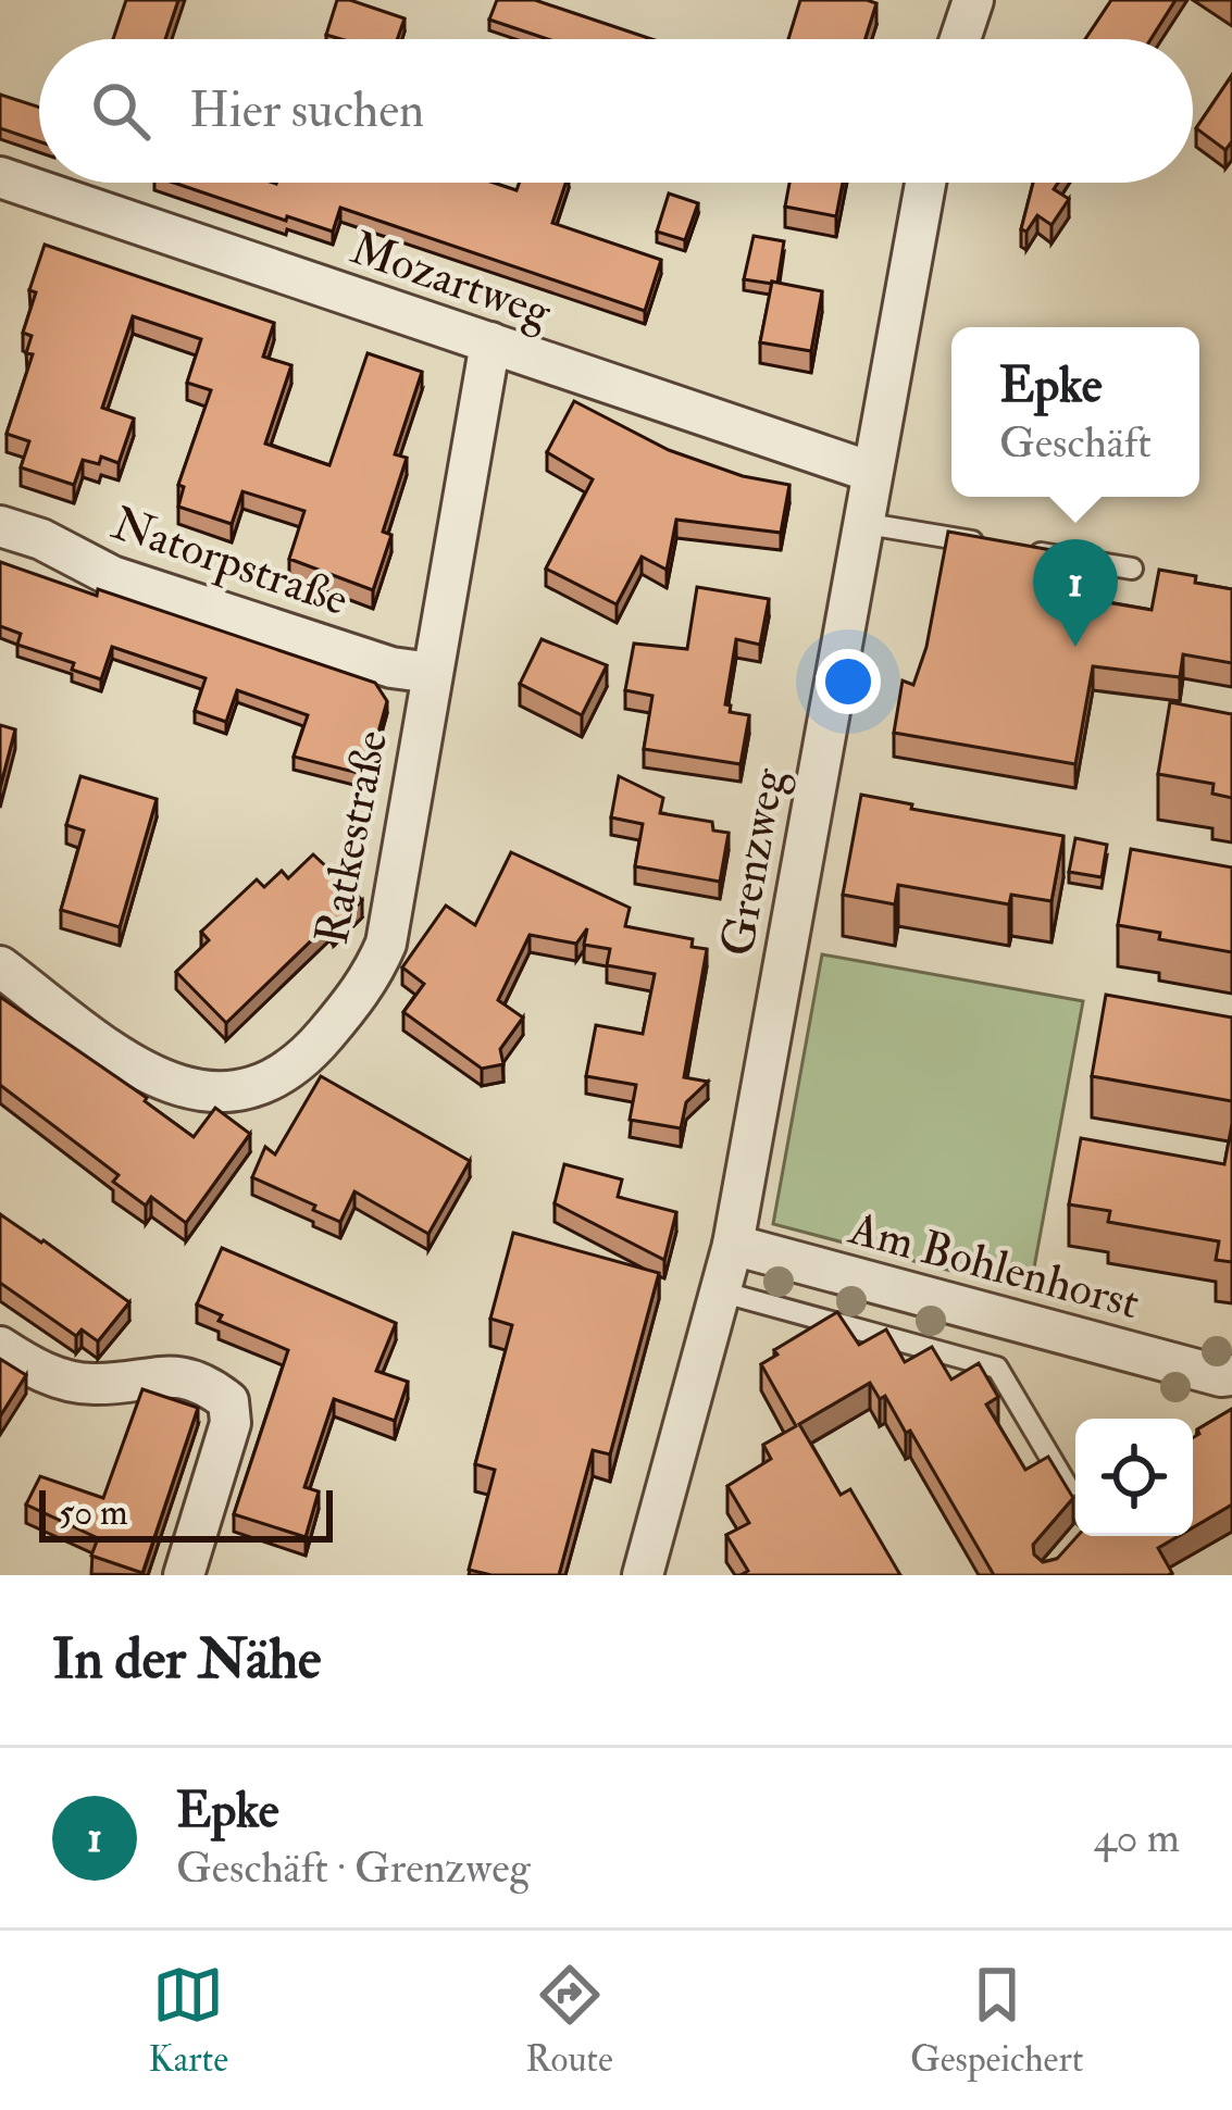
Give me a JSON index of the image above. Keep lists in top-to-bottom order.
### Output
{
  "streets": {
    "street": [
      "Mozartweg",
      "Natorpstraße",
      "Ratkestraße",
      "Grenzweg",
      "Am Bohlenhorst"
    ]
  },
  "crossings": [
    ["Mozartweg", "Ratkestraße"],
    ["Mozartweg", "Grenzweg"],
    ["Natorpstraße", "Ratkestraße"],
    ["Grenzweg", "Am Bohlenhorst"]
  ],
  "scale_bar": "50 m",
  "page": {
    "search": "Hier suchen",
    "popup": ["Epke", "Geschäft"],
    "pins": "1",
    "scale": "50 m",
    "heading": "In der Nähe",
    "list": [
      {
        "mark": "1",
        "name": "Epke",
        "note": "Geschäft · Grenzweg",
        "value": "40 m"
      }
    ],
    "nav": ["Karte", "Route", "Gespeichert"]
  }
}
